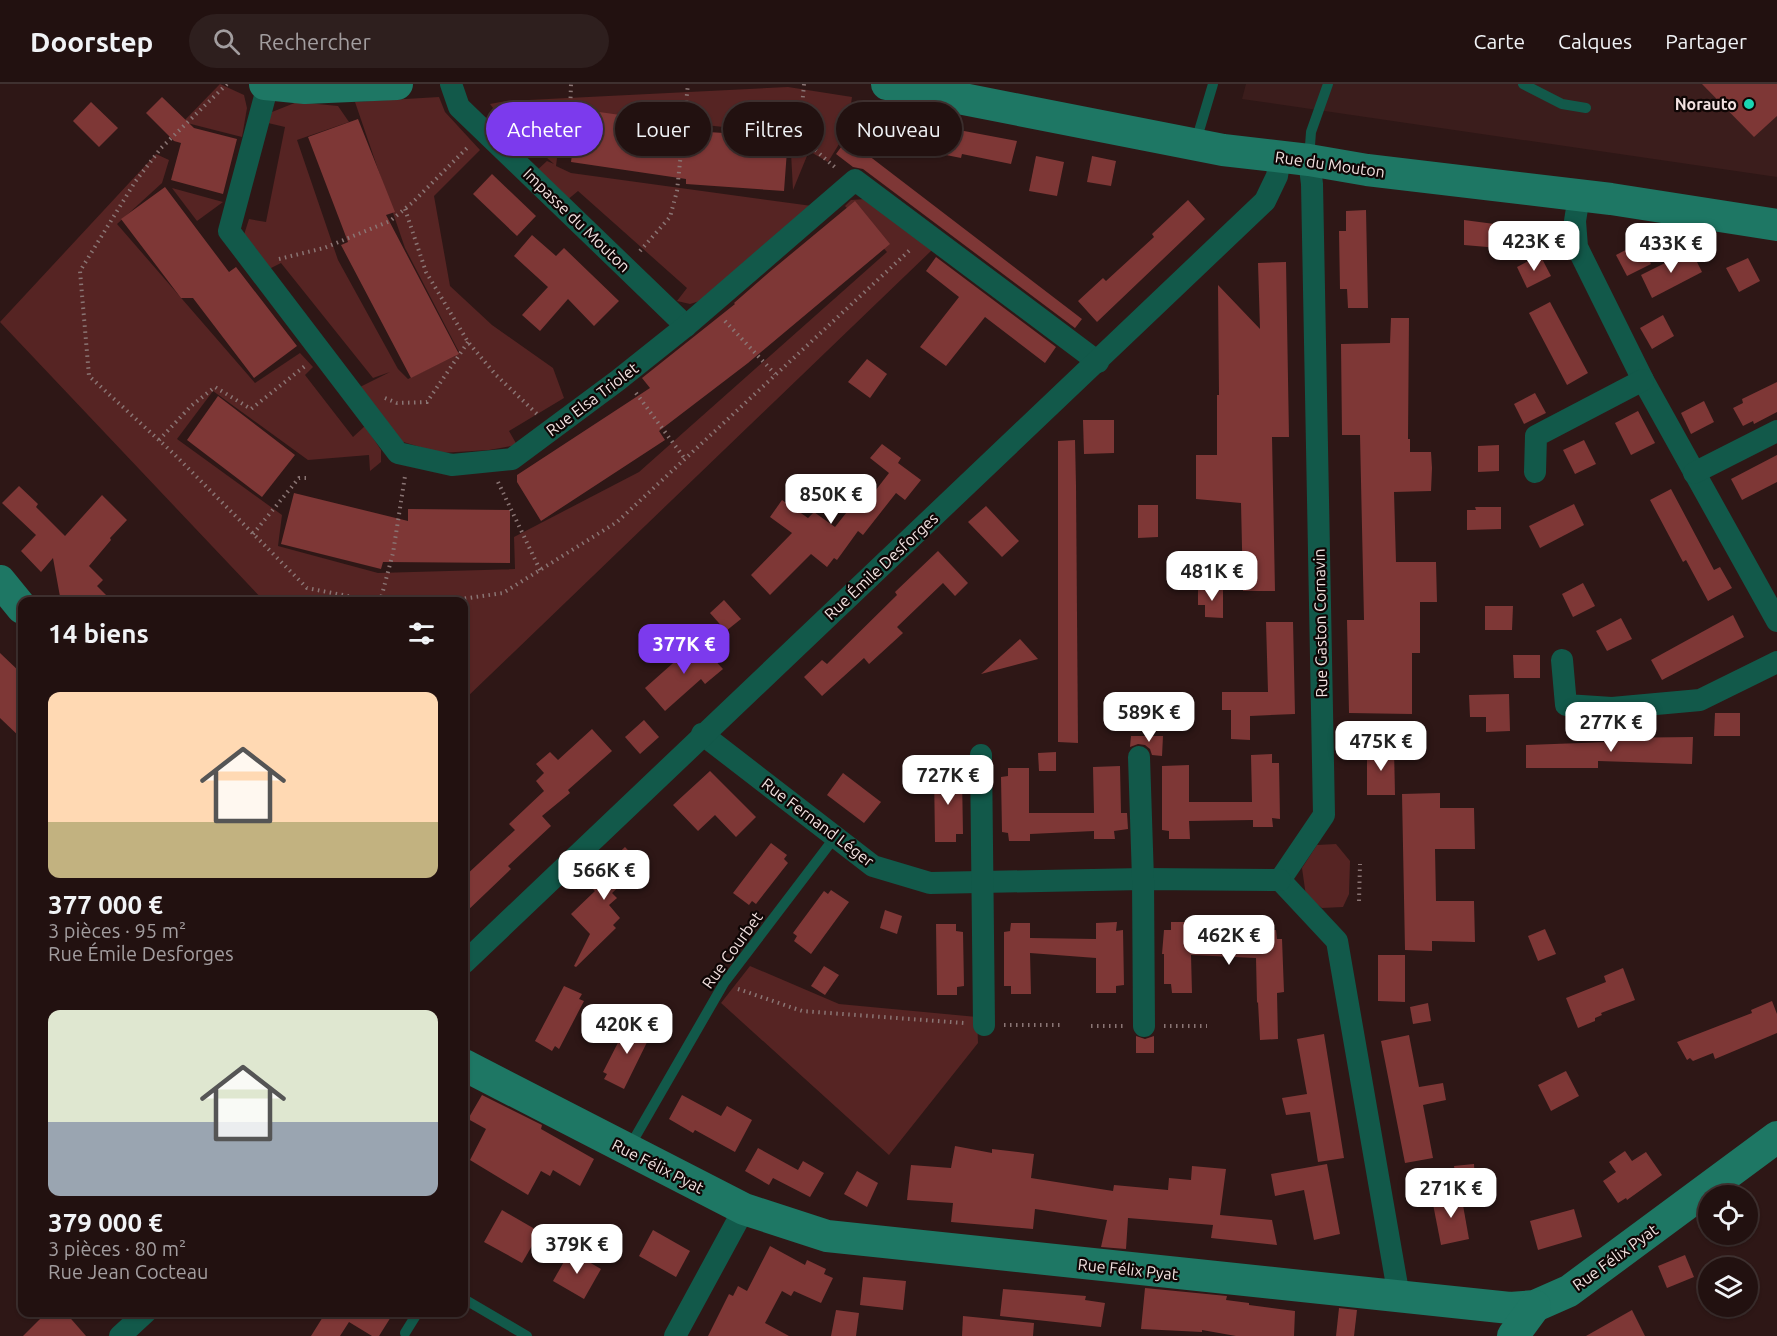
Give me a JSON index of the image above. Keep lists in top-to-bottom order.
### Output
{
  "streets": {
    "street": [
      "Rue du Mouton",
      "Impasse du Mouton",
      "Rue Elsa Triolet",
      "Rue Émile Desforges",
      "Rue Gaston Cornavin",
      "Rue Fernand Léger",
      "Rue Félix Pyat"
    ],
    "lane": ["Rue Courbet"]
  },
  "crossings": [
    ["Rue du Mouton", "Rue Émile Desforges"],
    ["Rue du Mouton", "Rue Gaston Cornavin"],
    ["Impasse du Mouton", "Rue Elsa Triolet"],
    ["Rue Émile Desforges", "Rue Gaston Cornavin"],
    ["Rue Émile Desforges", "Rue Fernand Léger"],
    ["Rue Gaston Cornavin", "Rue Fernand Léger"],
    ["Rue Fernand Léger", "Rue Courbet"],
    ["Rue Courbet", "Rue Félix Pyat"]
  ],
  "places": ["Norauto"],
  "page": {
    "header": "Doorstep",
    "search": "Rechercher",
    "nav": ["Carte", "Calques", "Partager"],
    "chip": [
      "Acheter",
      "Louer",
      "Filtres",
      "Nouveau"
    ],
    "price": [
      "423K €",
      "433K €",
      "850K €",
      "481K €",
      "377K €",
      "589K €",
      "277K €",
      "475K €",
      "727K €",
      "566K €",
      "462K €",
      "420K €",
      "271K €",
      "379K €"
    ],
    "heading": "14 biens",
    "list": [
      {
        "name": "377 000 €",
        "note": "3 pièces · 95 m² · Rue Émile Desforges"
      },
      {
        "name": "379 000 €",
        "note": "3 pièces · 80 m² · Rue Jean Cocteau"
      }
    ]
  }
}
